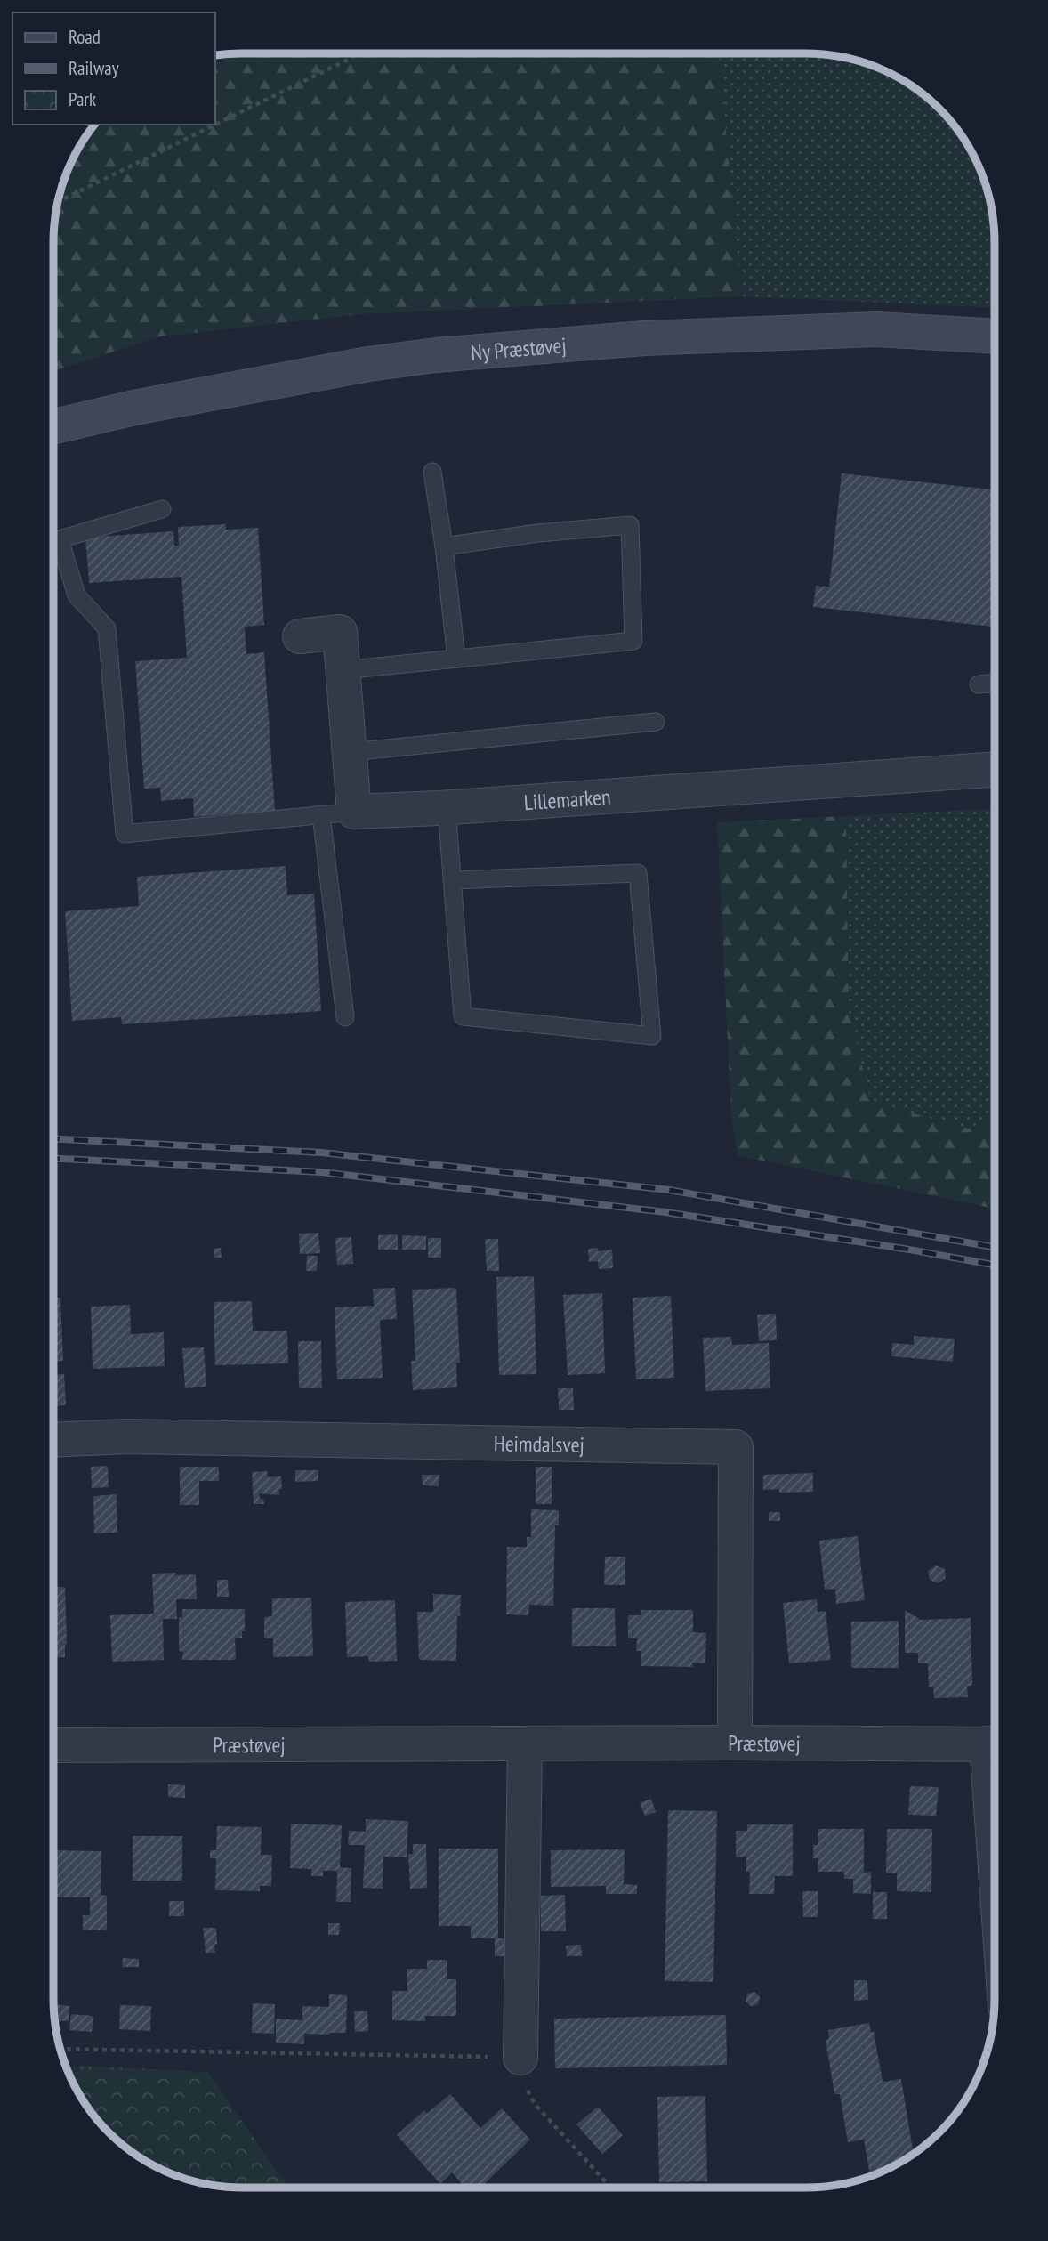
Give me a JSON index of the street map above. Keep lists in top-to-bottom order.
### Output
{
  "streets": {
    "street": [
      "Ny Præstøvej",
      "Lillemarken",
      "Heimdalsvej",
      "Præstøvej"
    ]
  },
  "crossings": [
    ["Heimdalsvej", "Præstøvej"]
  ],
  "legend": ["Road", "Railway", "Park"]
}
